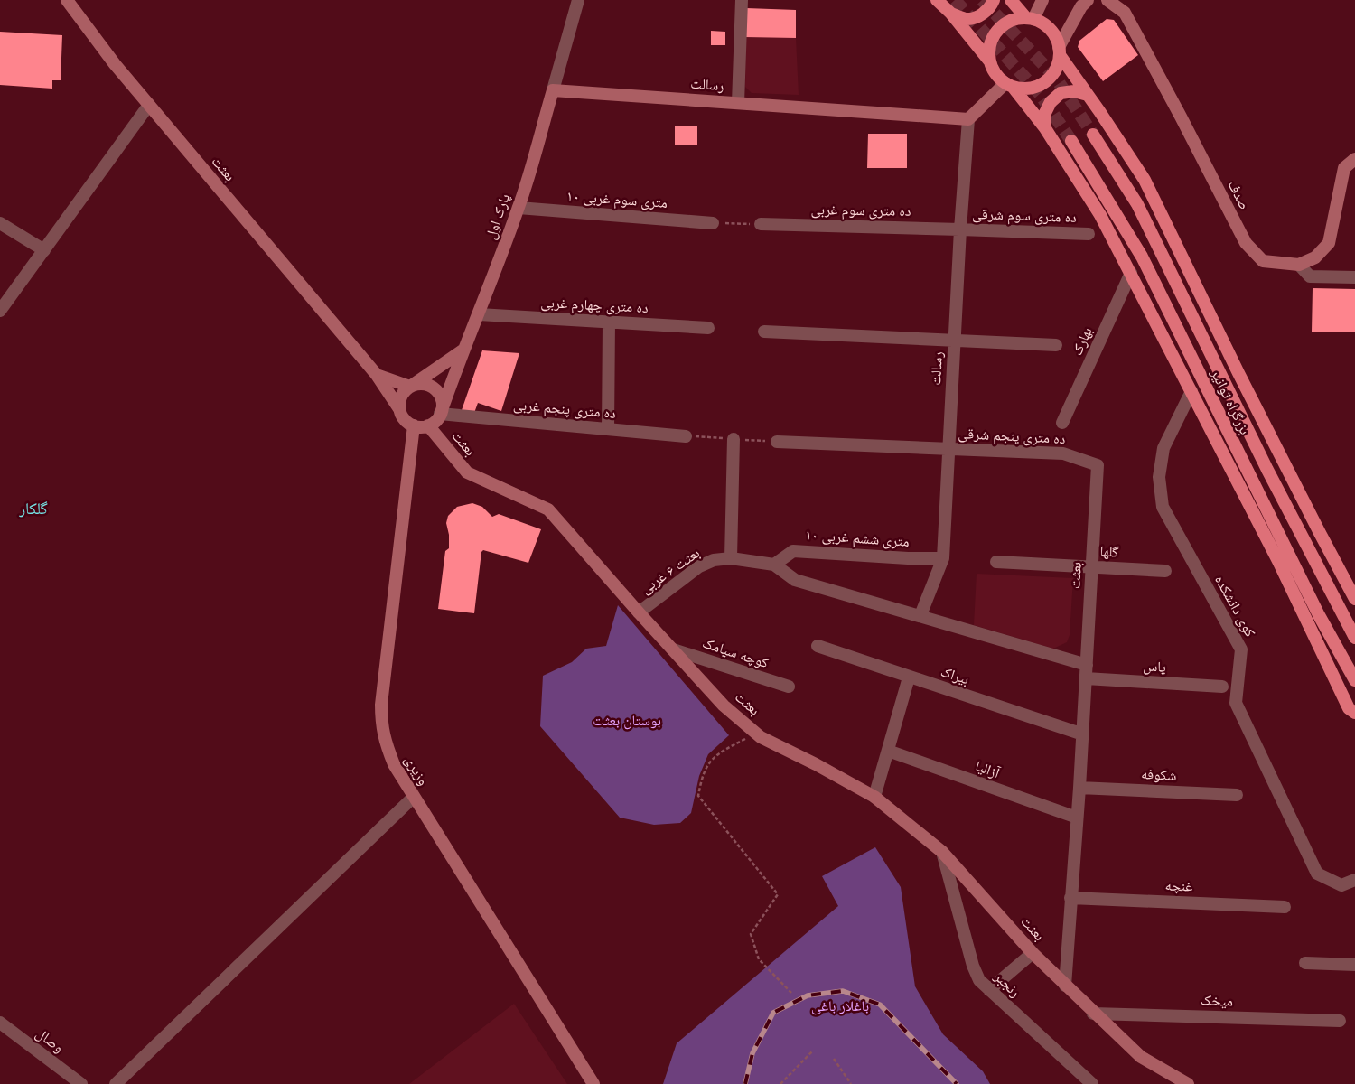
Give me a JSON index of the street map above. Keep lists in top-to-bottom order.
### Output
{
  "streets": {
    "highway": ["بزرگراه توانیر"],
    "main road": [
      "رسالت",
      "بعثت",
      "صدف",
      "پارک اول",
      "وزیری"
    ],
    "street": [
      "۱۰ متری سوم غربی",
      "ده متری سوم غربی",
      "ده متری سوم شرقی",
      "ده متری چهارم غربی",
      "بهارک",
      "ده متری پنجم غربی",
      "ده متری پنجم شرقی",
      "۱۰ متری ششم غربی",
      "گلها",
      "بعثت ۶ غربی",
      "کوی دانشکده",
      "کوچه سیامک",
      "یاس",
      "بیراک",
      "آزالیا",
      "شکوفه",
      "غنچه",
      "رنجبر",
      "میخک",
      "وصال"
    ]
  },
  "crossings": [
    ["رسالت", "ده متری سوم غربی"],
    ["رسالت", "ده متری سوم شرقی"],
    ["رسالت", "پارک اول"],
    ["رسالت", "ده متری پنجم شرقی"],
    ["رسالت", "۱۰ متری ششم غربی"],
    ["بعثت", "پارک اول"],
    ["بعثت", "ده متری پنجم غربی"],
    ["بعثت", "ده متری پنجم شرقی"],
    ["بعثت", "گلها"],
    ["بعثت", "بعثت ۶ غربی"],
    ["بعثت", "کوچه سیامک"],
    ["بعثت", "یاس"],
    ["بعثت", "بیراک"],
    ["بعثت", "آزالیا"],
    ["بعثت", "وزیری"],
    ["بعثت", "شکوفه"],
    ["بعثت", "غنچه"],
    ["بعثت", "رنجبر"],
    ["بعثت", "میخک"],
    ["۱۰ متری سوم غربی", "پارک اول"],
    ["ده متری سوم غربی", "ده متری سوم شرقی"],
    ["پارک اول", "ده متری چهارم غربی"],
    ["پارک اول", "ده متری پنجم غربی"],
    ["پارک اول", "وزیری"],
    ["ده متری پنجم غربی", "وزیری"],
    ["۱۰ متری ششم غربی", "بعثت ۶ غربی"]
  ],
  "districts": ["گلکار"],
  "parks": ["بوستان بعثت", "باغلار باغی"]
}
